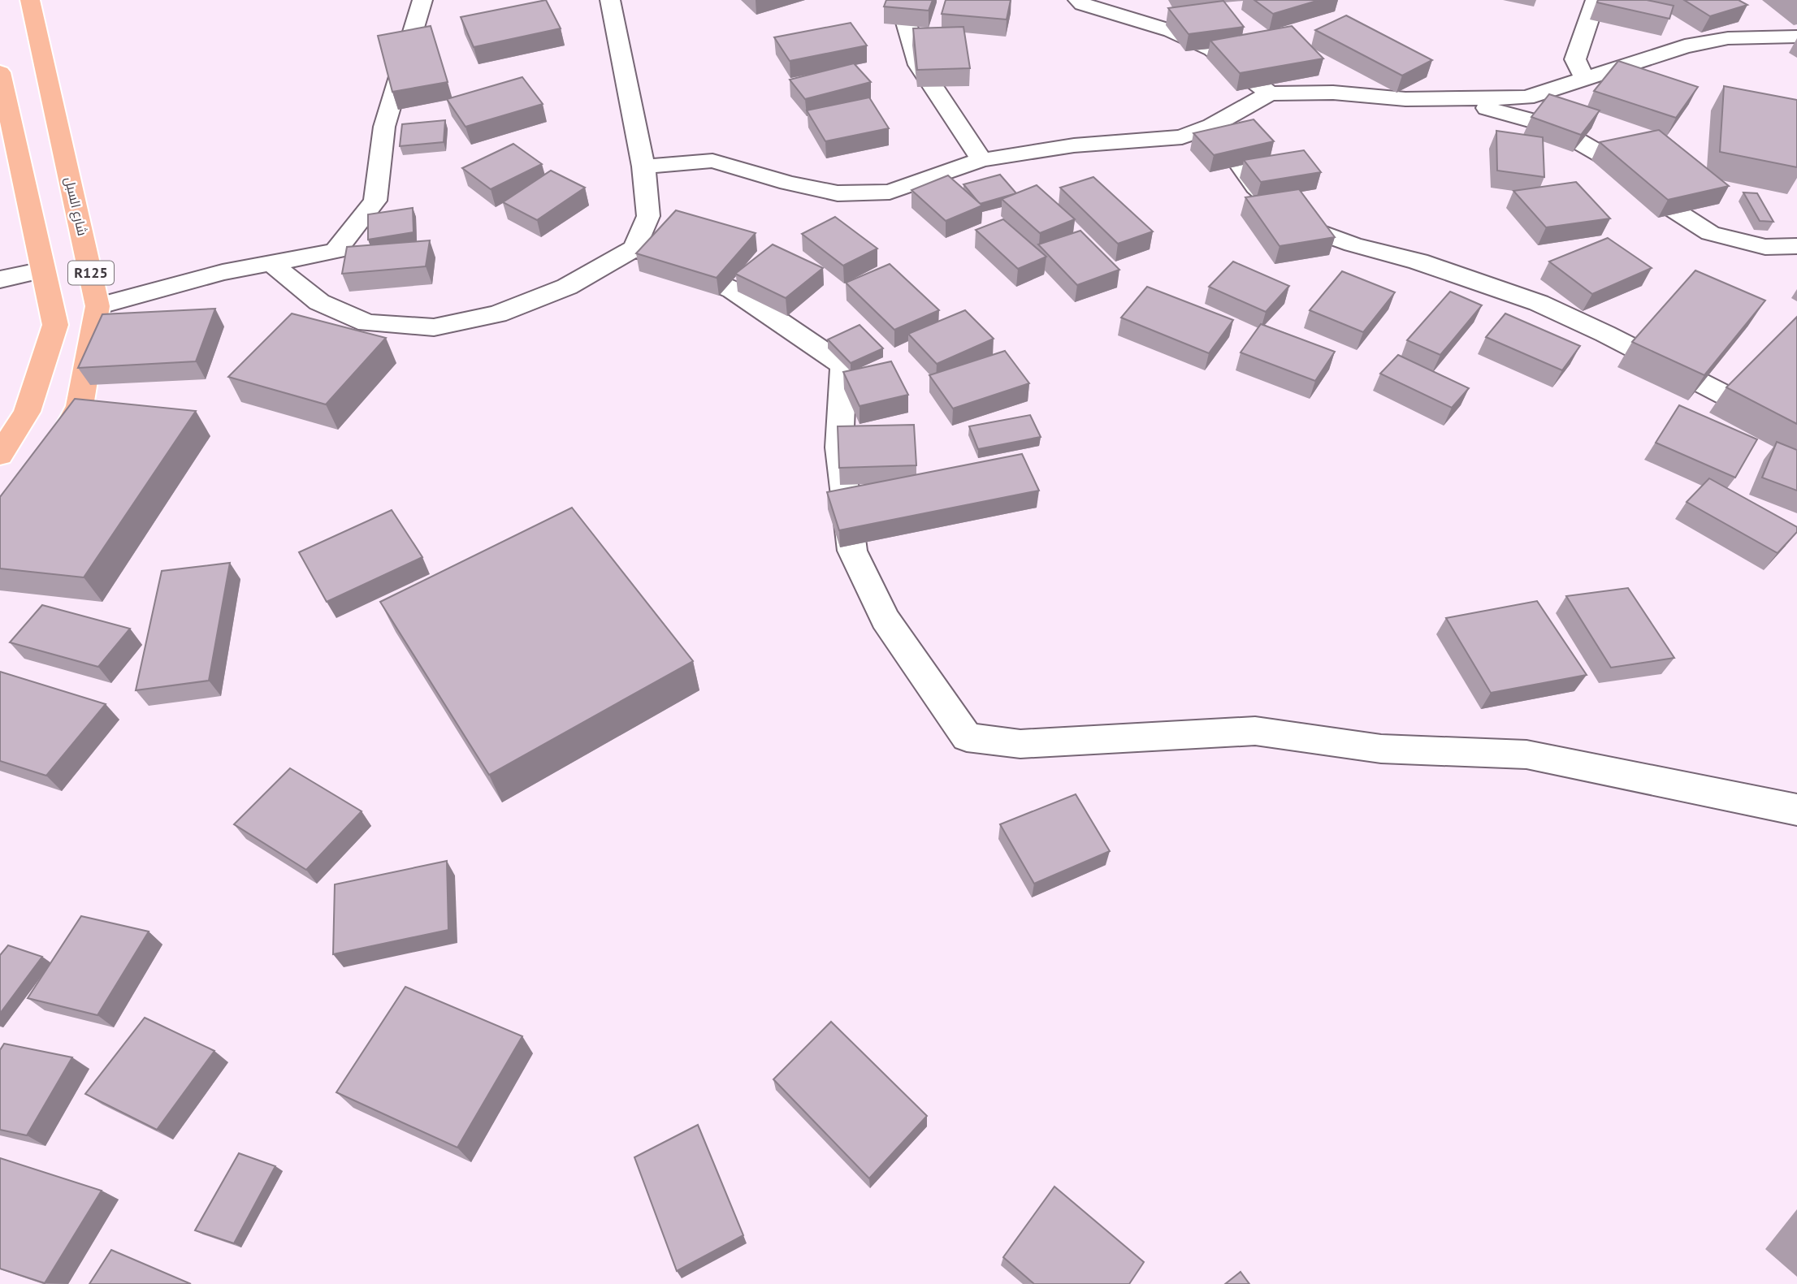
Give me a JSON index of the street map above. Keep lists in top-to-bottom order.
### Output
{
  "streets": {
    "main road": ["شارع السبل", "R125"]
  }
}
